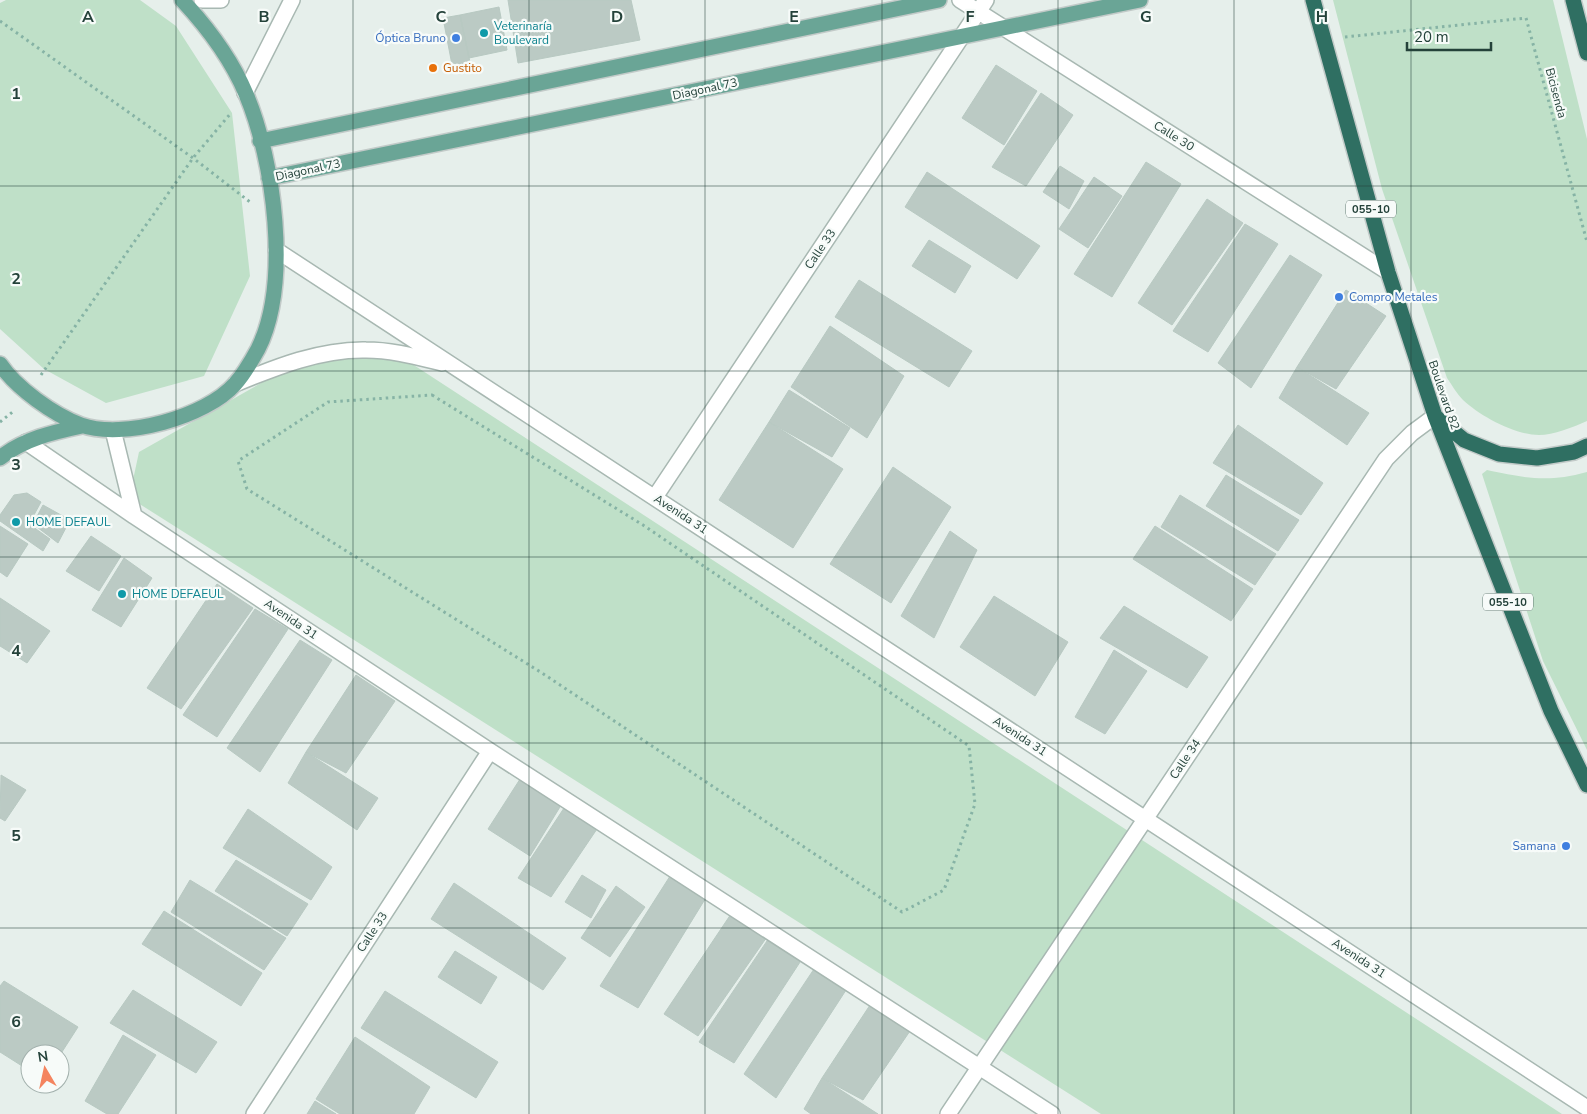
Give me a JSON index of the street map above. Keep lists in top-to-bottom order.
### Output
{
  "streets": {
    "highway": ["055-10", "Boulevard 82"],
    "main road": ["Diagonal 73"],
    "street": [
      "Calle 30",
      "Calle 33",
      "Avenida 31",
      "Calle 34"
    ],
    "path": ["Bicisenda"]
  },
  "crossings": [
    ["Diagonal 73", "Calle 30"],
    ["Diagonal 73", "Calle 33"],
    ["Calle 30", "Calle 33"],
    ["Calle 30", "Boulevard 82"],
    ["Calle 33", "Avenida 31"],
    ["Boulevard 82", "Calle 34"],
    ["Avenida 31", "Calle 34"]
  ],
  "places": [
    "Veterinaría Boulevard",
    "Óptica Bruno",
    "Gustito",
    "Compro Metales",
    "HOME DEFAUL",
    "HOME DEFAEUL",
    "Samana"
  ],
  "scale_bar": "20 m",
  "north": "top",
  "grid": {
    "columns": [
      "A",
      "B",
      "C",
      "D",
      "E",
      "F",
      "G",
      "H"
    ],
    "rows": [
      "1",
      "2",
      "3",
      "4",
      "5",
      "6"
    ]
  }
}
